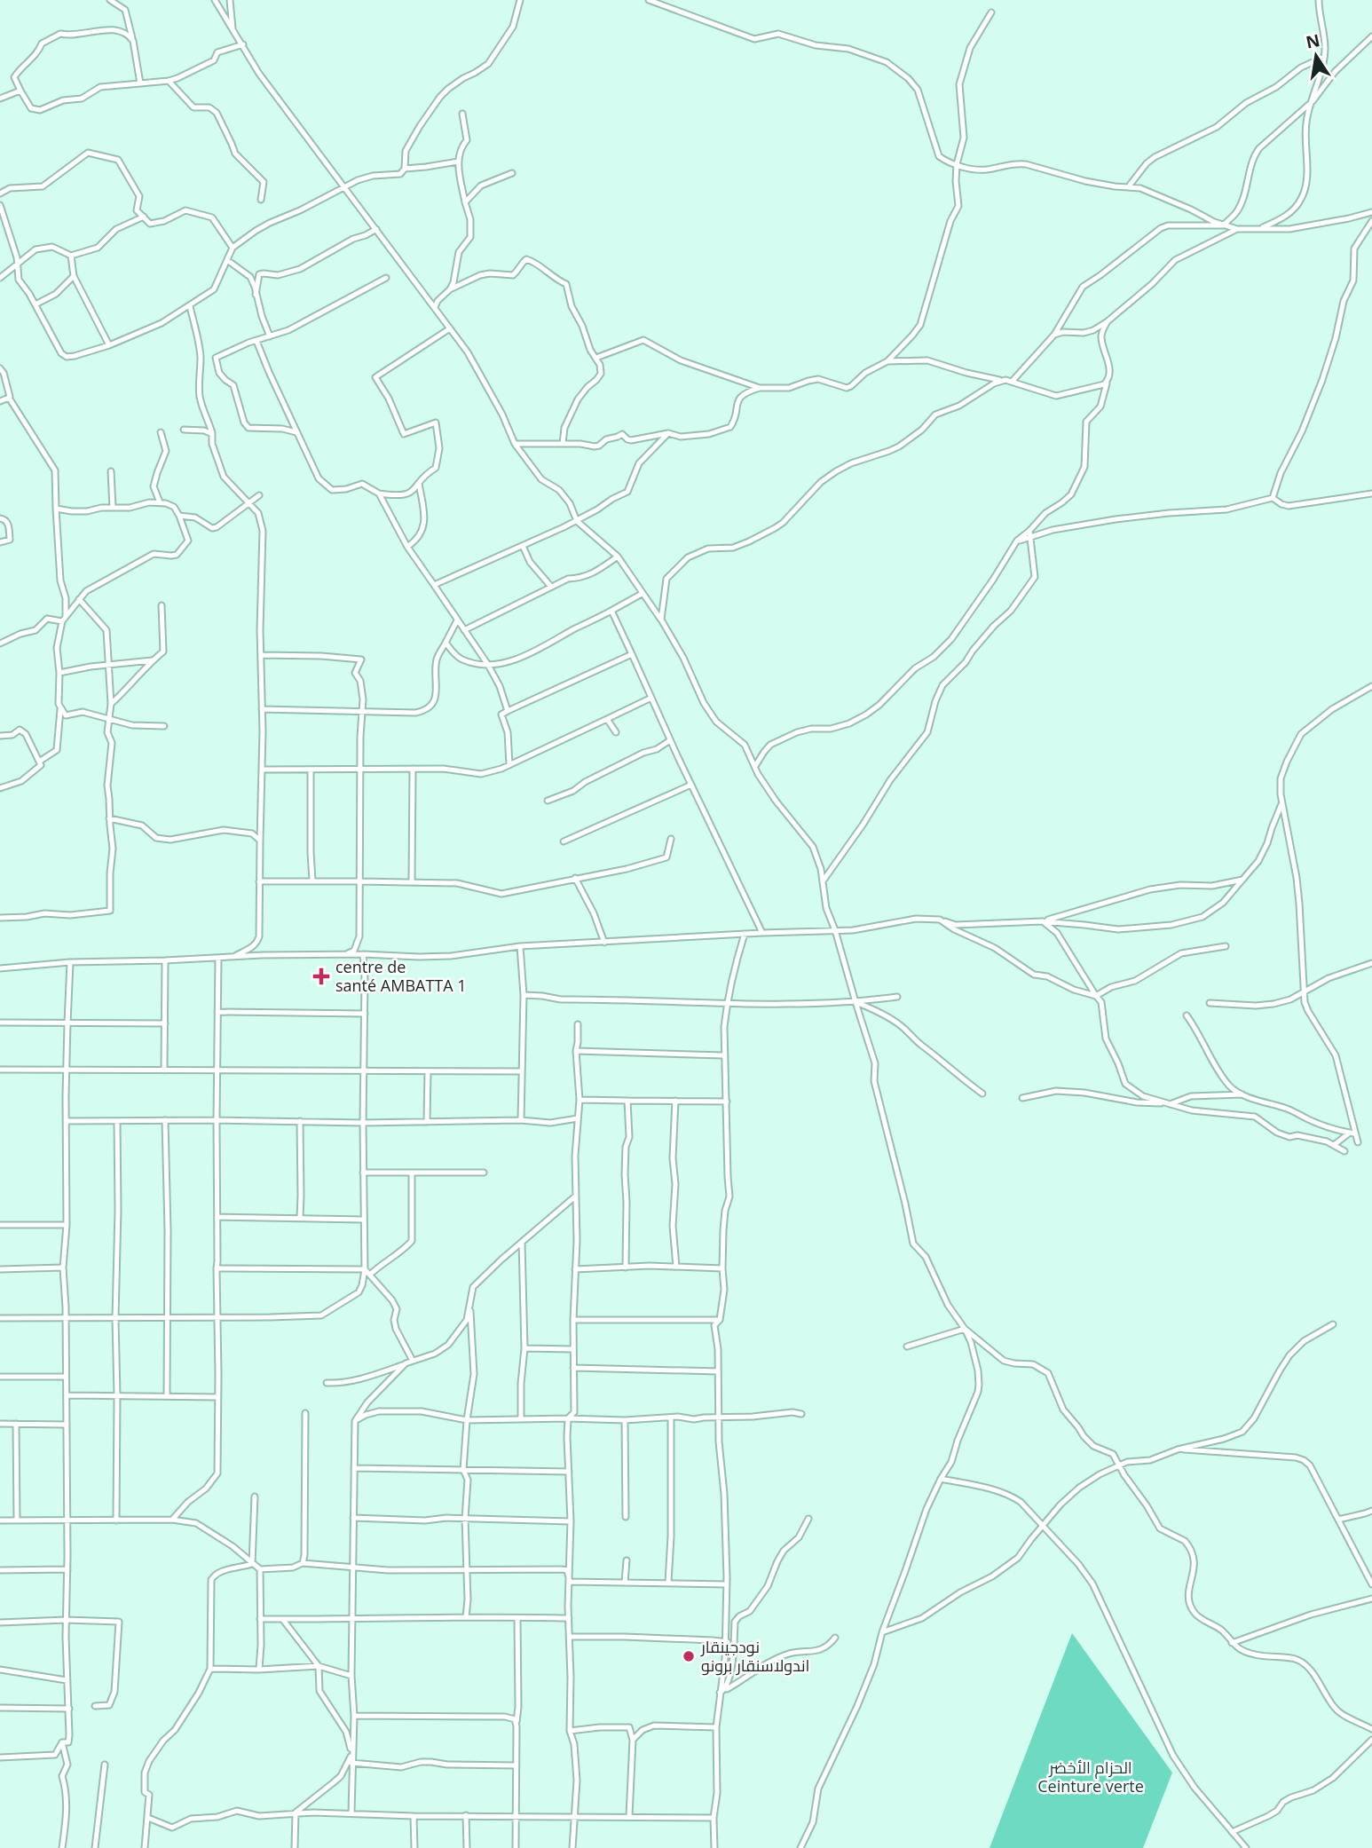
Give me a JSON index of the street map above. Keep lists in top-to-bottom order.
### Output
{
  "parks": ["الحزام الأخضر Ceinture verte"],
  "places": {
    "health": ["centre de santé AMBATTA 1"],
    "other": ["نودجينقار اندولاسنقار برونو"]
  },
  "north": "top"
}
